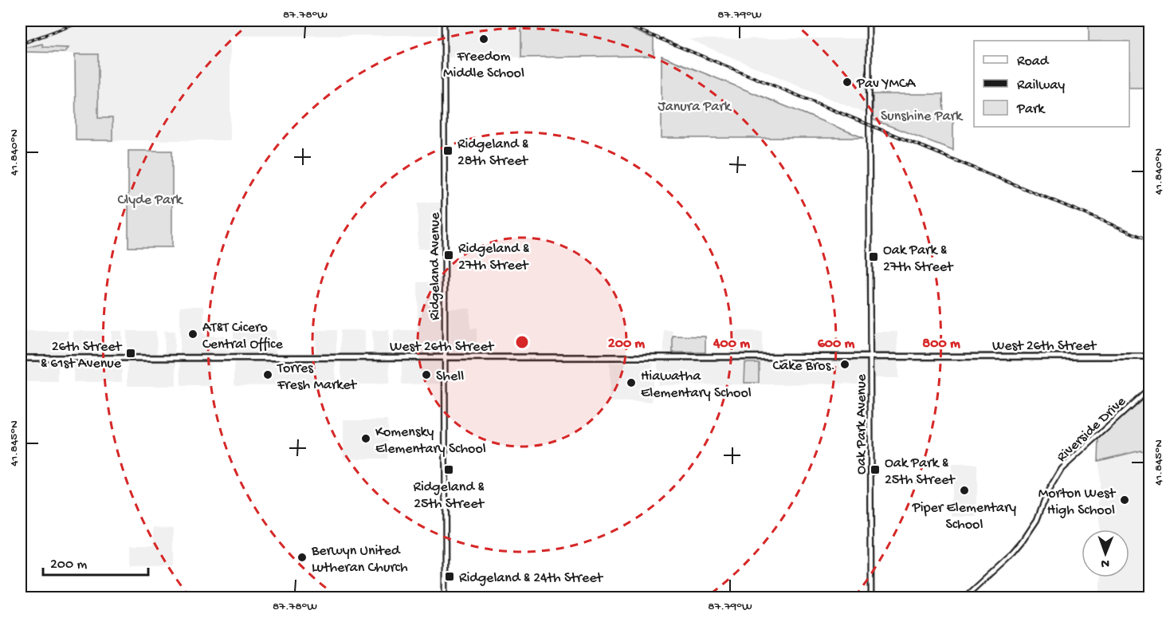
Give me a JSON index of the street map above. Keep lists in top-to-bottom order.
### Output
{
  "streets": {
    "main road": ["West 26th Street"],
    "street": ["Ridgeland Avenue", "Oak Park Avenue", "Riverside Drive"]
  },
  "crossings": [
    ["Ridgeland Avenue", "West 26th Street"],
    ["West 26th Street", "Oak Park Avenue"]
  ],
  "parks": ["Janura Park", "Sunshine Park", "Clyde Park"],
  "places": {
    "other": [
      "Freedom Middle School",
      "Pav YMCA",
      "AT&T Cicero Central Office",
      "Cake Bros.",
      "Torres Fresh Market",
      "Shell",
      "Hiawatha Elementary School",
      "Komensky Elementary School",
      "Piper Elementary School",
      "Morton West High School",
      "Berwyn United Lutheran Church"
    ],
    "transit": [
      "Ridgeland & 28th Street",
      "Ridgeland & 27th Street",
      "Oak Park & 27th Street",
      "26th Street & 61st Avenue",
      "Ridgeland & 25th Street",
      "Oak Park & 25th Street",
      "Ridgeland & 24th Street"
    ]
  },
  "legend": ["Road", "Railway", "Park"],
  "scale_bar": "200 m",
  "north": "bottom",
  "coordinates": [
    "87.78°W",
    "87.79°W",
    "41.840°N",
    "41.845°N"
  ],
  "rings": [
    "200 m",
    "400 m",
    "600 m",
    "800 m"
  ]
}
